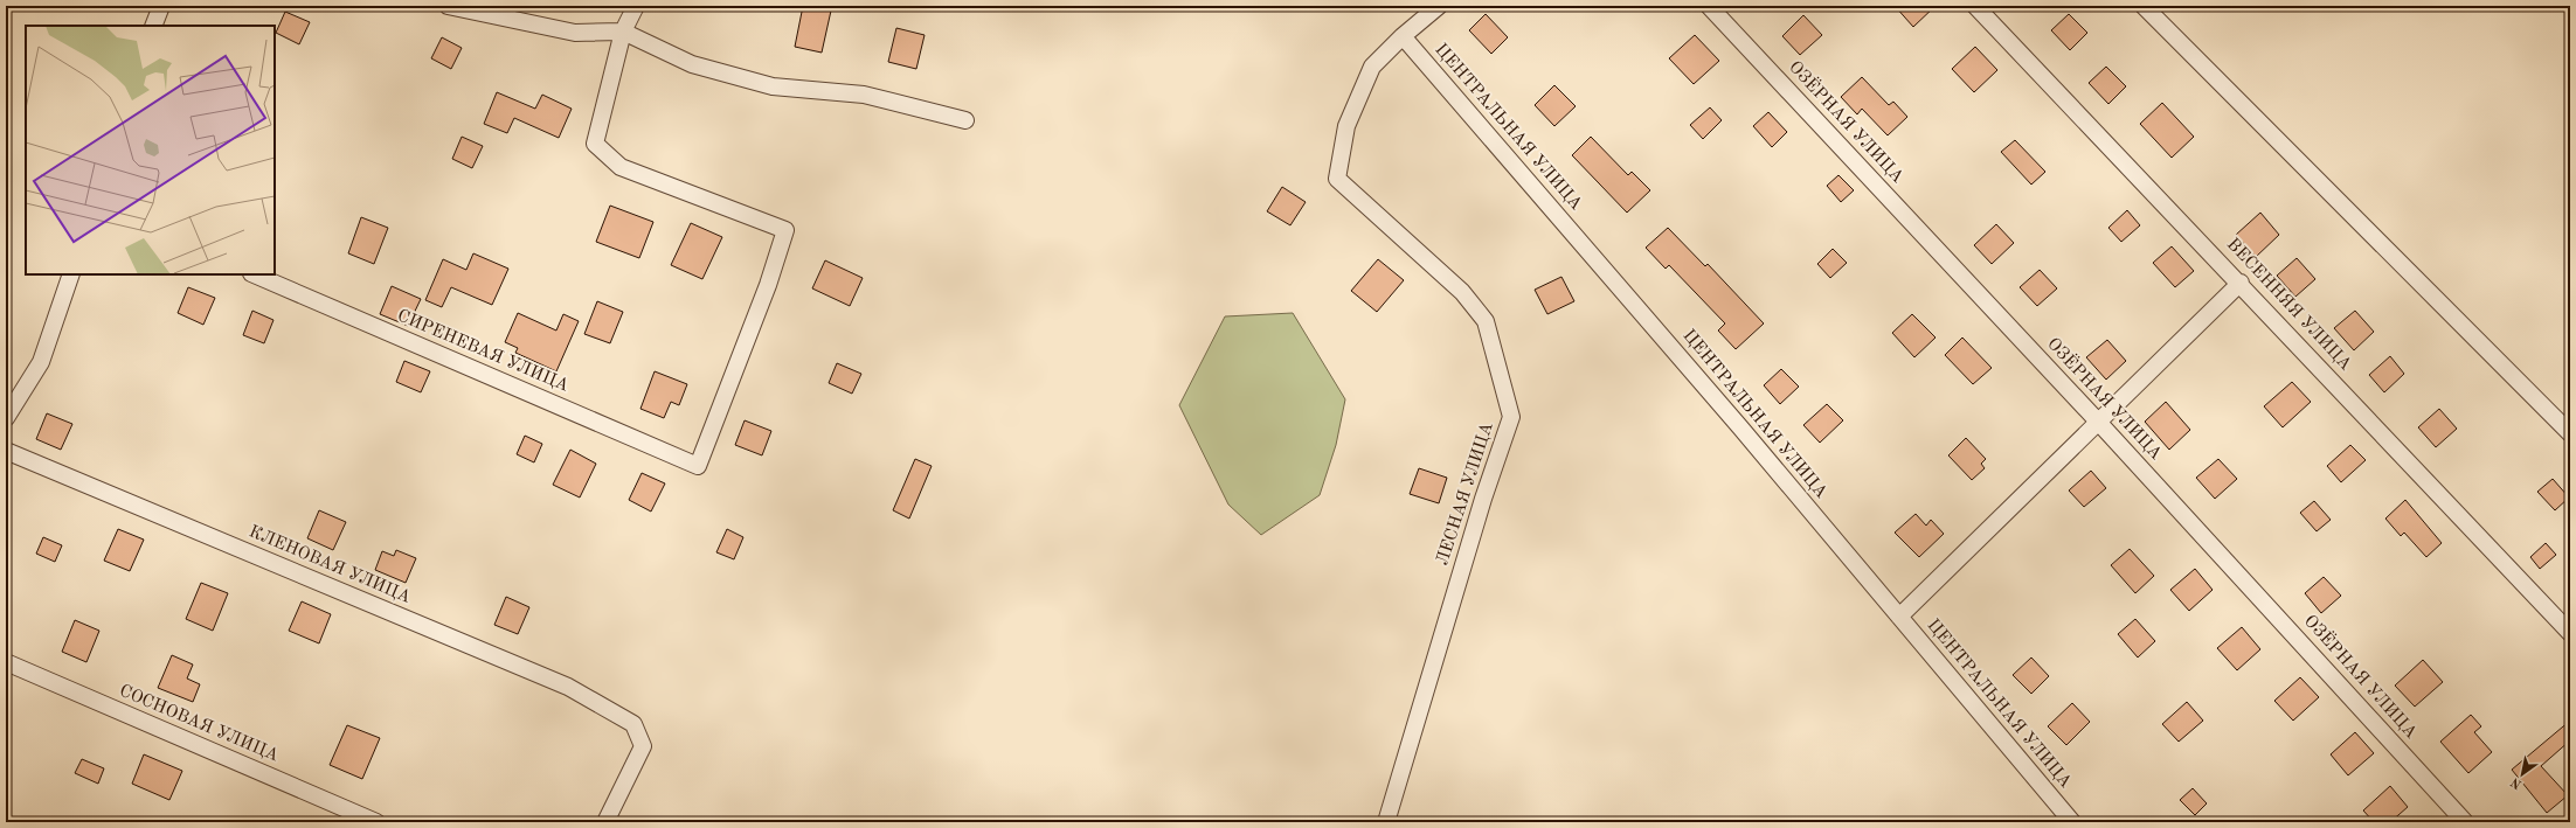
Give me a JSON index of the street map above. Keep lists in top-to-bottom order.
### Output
{
  "streets": {
    "street": [
      "ОЗЁРНАЯ УЛИЦА",
      "ЦЕНТРАЛЬНАЯ УЛИЦА",
      "ВЕСЕННЯЯ УЛИЦА",
      "СИРЕНЕВАЯ УЛИЦА",
      "ЛЕСНАЯ УЛИЦА",
      "КЛЕНОВАЯ УЛИЦА",
      "СОСНОВАЯ УЛИЦА"
    ]
  },
  "crossings": [
    ["ЦЕНТРАЛЬНАЯ УЛИЦА", "ЛЕСНАЯ УЛИЦА"]
  ],
  "north": "bottom left"
}
